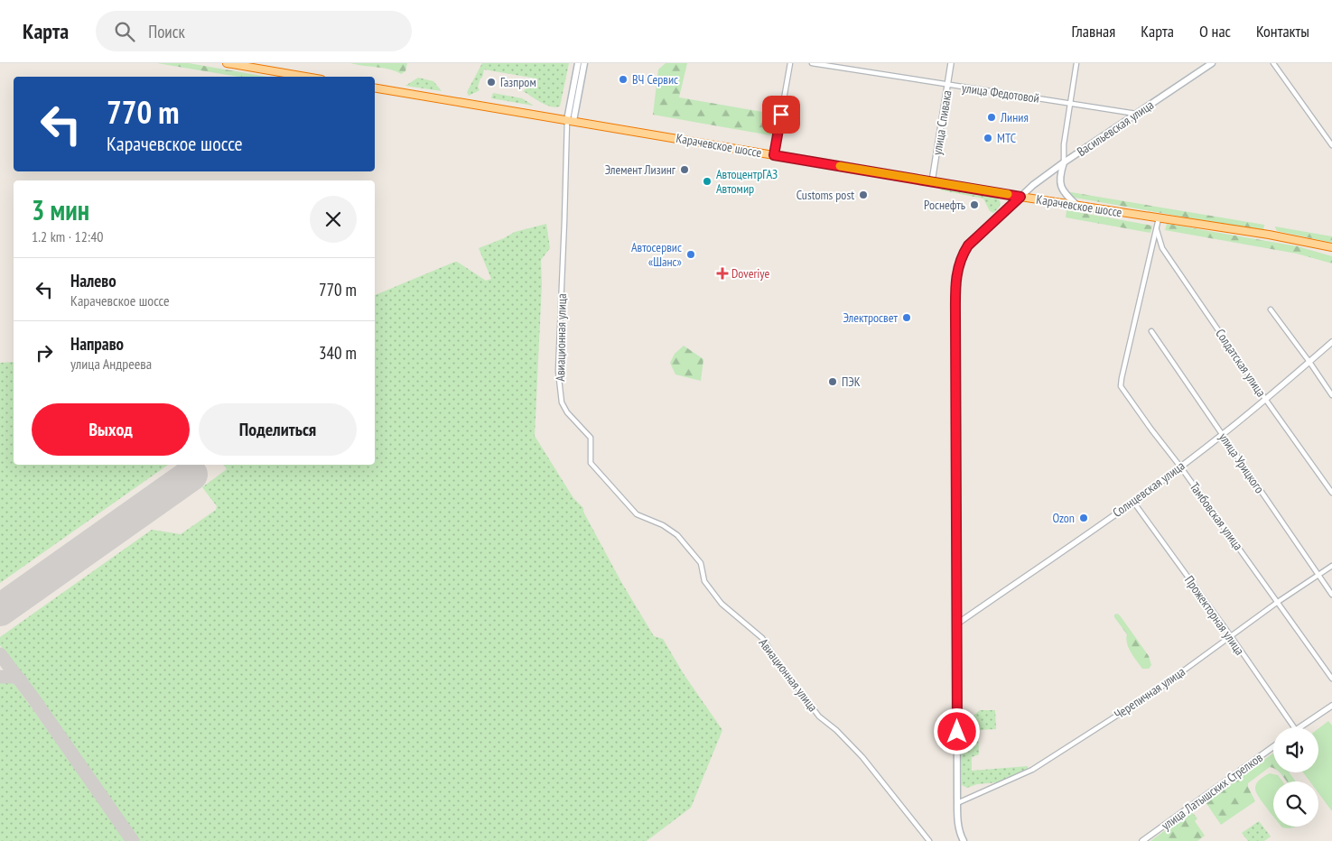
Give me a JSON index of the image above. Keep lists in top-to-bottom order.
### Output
{
  "streets": {
    "highway": ["Карачевское шоссе"],
    "main road": ["Васильевская улица"],
    "street": [
      "улица Федотовой",
      "улица Спивака",
      "Авиационная улица",
      "Солдатская улица",
      "улица Урицкого",
      "Солнцевская улица",
      "Тамбовская улица",
      "Прожекторная улица",
      "Черепичная улица",
      "улица Латышских Стрелков"
    ]
  },
  "crossings": [
    ["улица Федотовой", "улица Спивака"],
    ["улица Федотовой", "Васильевская улица"],
    ["улица Спивака", "Карачевское шоссе"],
    ["Васильевская улица", "Карачевское шоссе"],
    ["Карачевское шоссе", "Авиационная улица"],
    ["Карачевское шоссе", "Тамбовская улица"],
    ["Солдатская улица", "Солнцевская улица"],
    ["Солдатская улица", "Тамбовская улица"],
    ["улица Урицкого", "Солнцевская улица"],
    ["улица Урицкого", "Черепичная улица"],
    ["Солнцевская улица", "Тамбовская улица"],
    ["Солнцевская улица", "Прожекторная улица"],
    ["Тамбовская улица", "Черепичная улица"],
    ["Прожекторная улица", "Черепичная улица"]
  ],
  "places": {
    "other": [
      "ВЧ Сервис",
      "Газпром",
      "Линия",
      "МТС",
      "Элемент Лизинг",
      "АвтоцентрГАЗ Автомир",
      "Customs post",
      "Роснефть",
      "Автосервис «Шанс»",
      "Электросвет",
      "ПЭК",
      "Ozon"
    ],
    "health": ["Doveriye"]
  },
  "page": {
    "header": "Карта",
    "search": "Поиск",
    "nav": [
      "Главная",
      "Карта",
      "О нас",
      "Контакты"
    ],
    "turn": ["770 m", "Карачевское шоссе"],
    "heading": ["3 мин", "1.2 km · 12:40"],
    "list": [
      {
        "name": "Налево",
        "note": "Карачевское шоссе",
        "value": "770 m"
      },
      {
        "name": "Направо",
        "note": "улица Андреева",
        "value": "340 m"
      }
    ],
    "buttons": ["Выход", "Поделиться"]
  }
}
